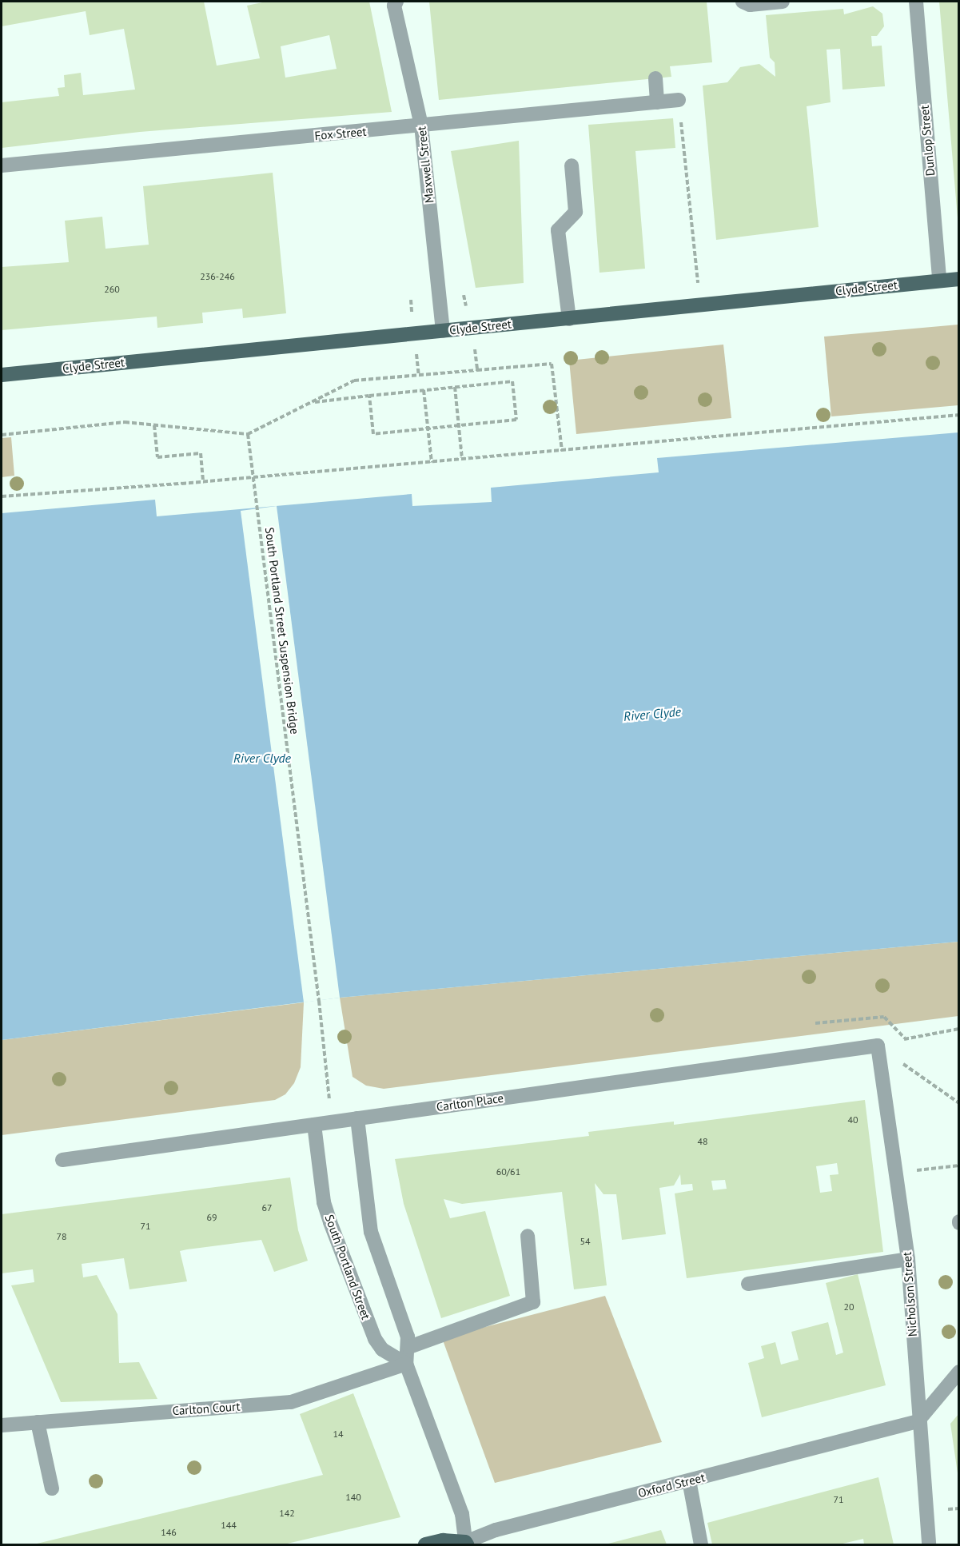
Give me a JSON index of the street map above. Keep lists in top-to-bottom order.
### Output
{
  "streets": {
    "main road": ["Clyde Street", "Oxford Street"],
    "street": [
      "Fox Street",
      "Dunlop Street",
      "Maxwell Street",
      "Carlton Place",
      "South Portland Street",
      "Nicholson Street",
      "Carlton Court"
    ],
    "path": ["South Portland Street Suspension Bridge"]
  },
  "crossings": [
    ["Fox Street", "Maxwell Street"],
    ["Dunlop Street", "Clyde Street"],
    ["Maxwell Street", "Clyde Street"],
    ["South Portland Street Suspension Bridge", "Carlton Place"],
    ["Carlton Place", "South Portland Street"],
    ["Carlton Place", "Nicholson Street"],
    ["South Portland Street", "Carlton Court"],
    ["Nicholson Street", "Oxford Street"]
  ],
  "water": ["River Clyde"],
  "house_numbers": [
    "236-246",
    "260",
    "40",
    "48",
    "60/61",
    "67",
    "69",
    "71",
    "78",
    "54",
    "20",
    "14",
    "140",
    "71",
    "142",
    "144",
    "146"
  ]
}
